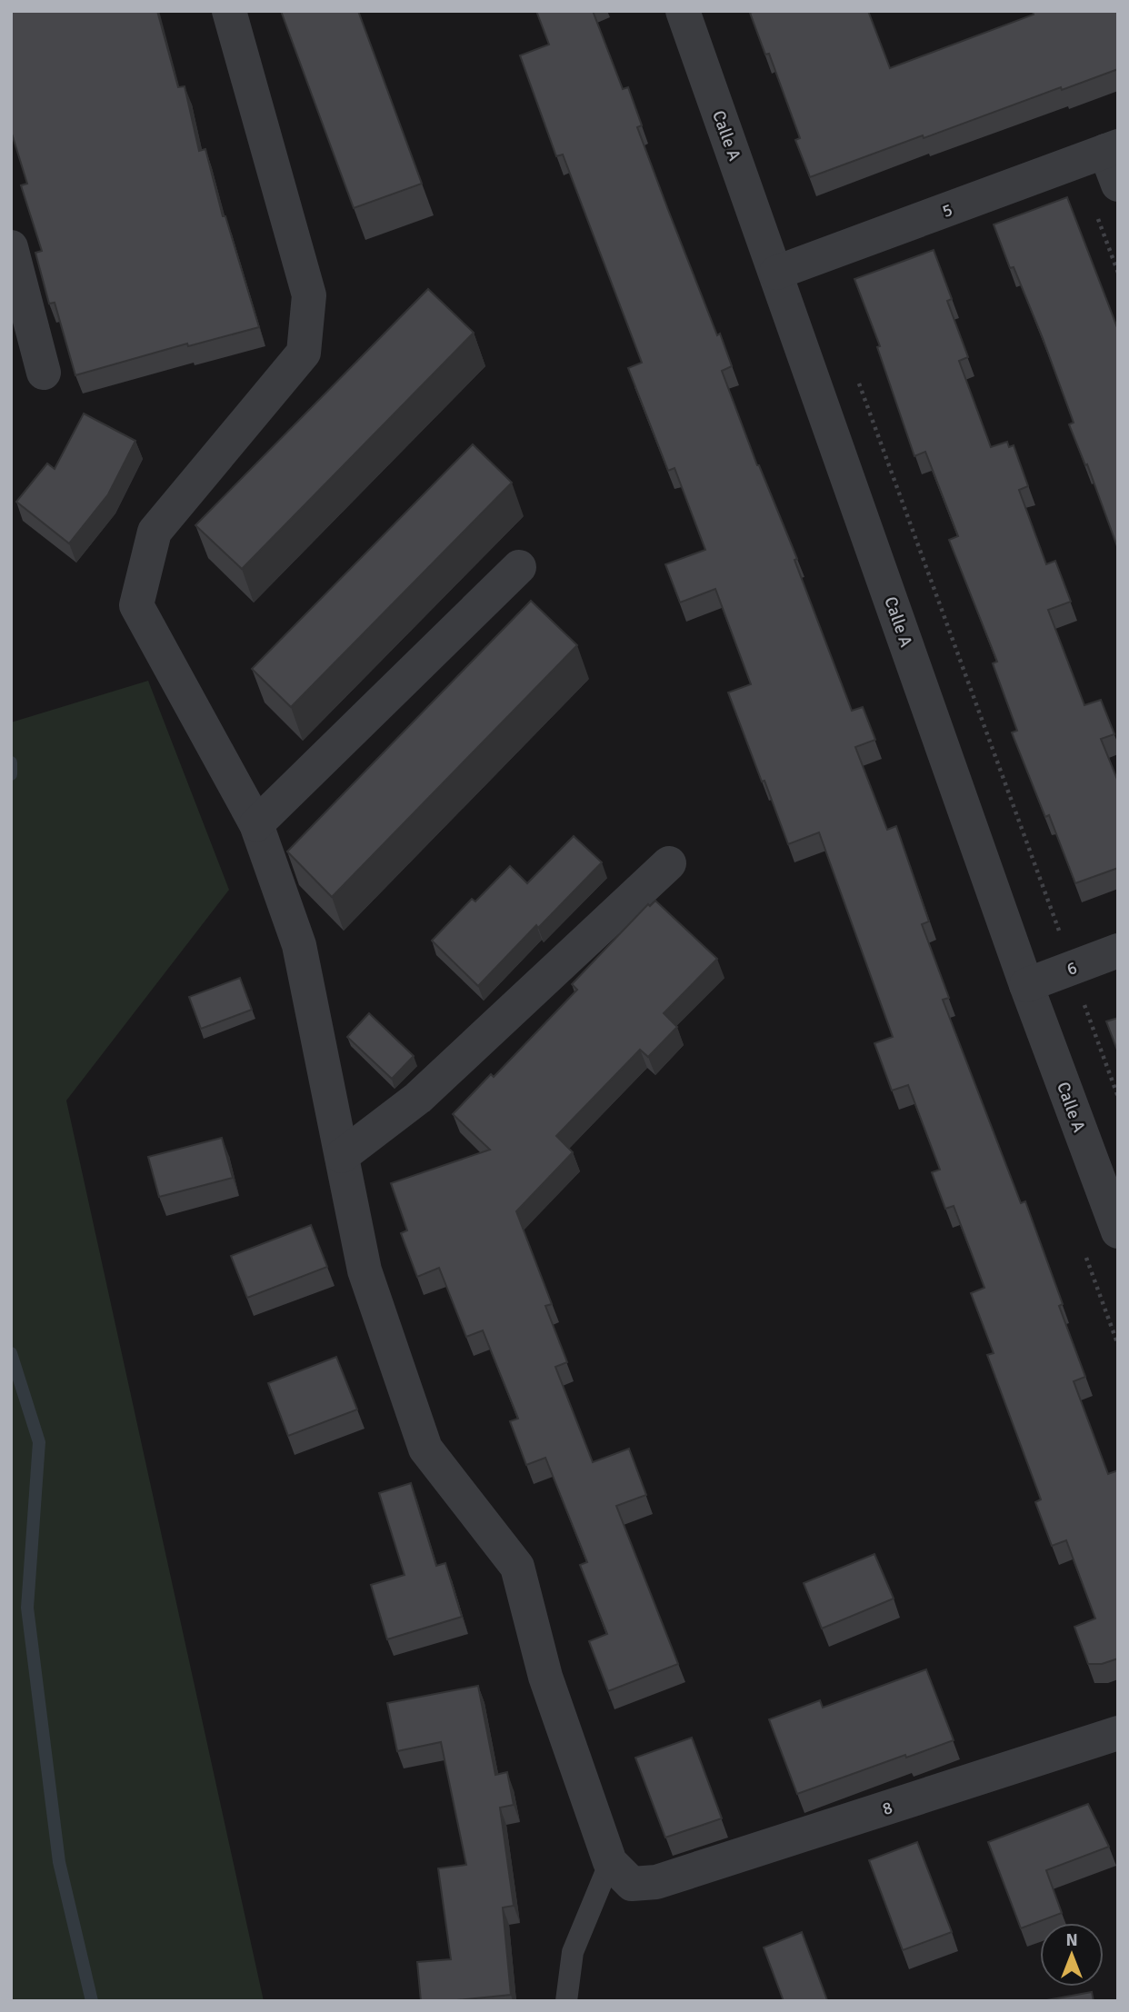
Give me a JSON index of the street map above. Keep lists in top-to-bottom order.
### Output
{
  "streets": {
    "street": [
      "Calle A",
      "5",
      "6",
      "8"
    ]
  },
  "crossings": [
    ["Calle A", "5"],
    ["Calle A", "6"]
  ],
  "north": "top"
}
